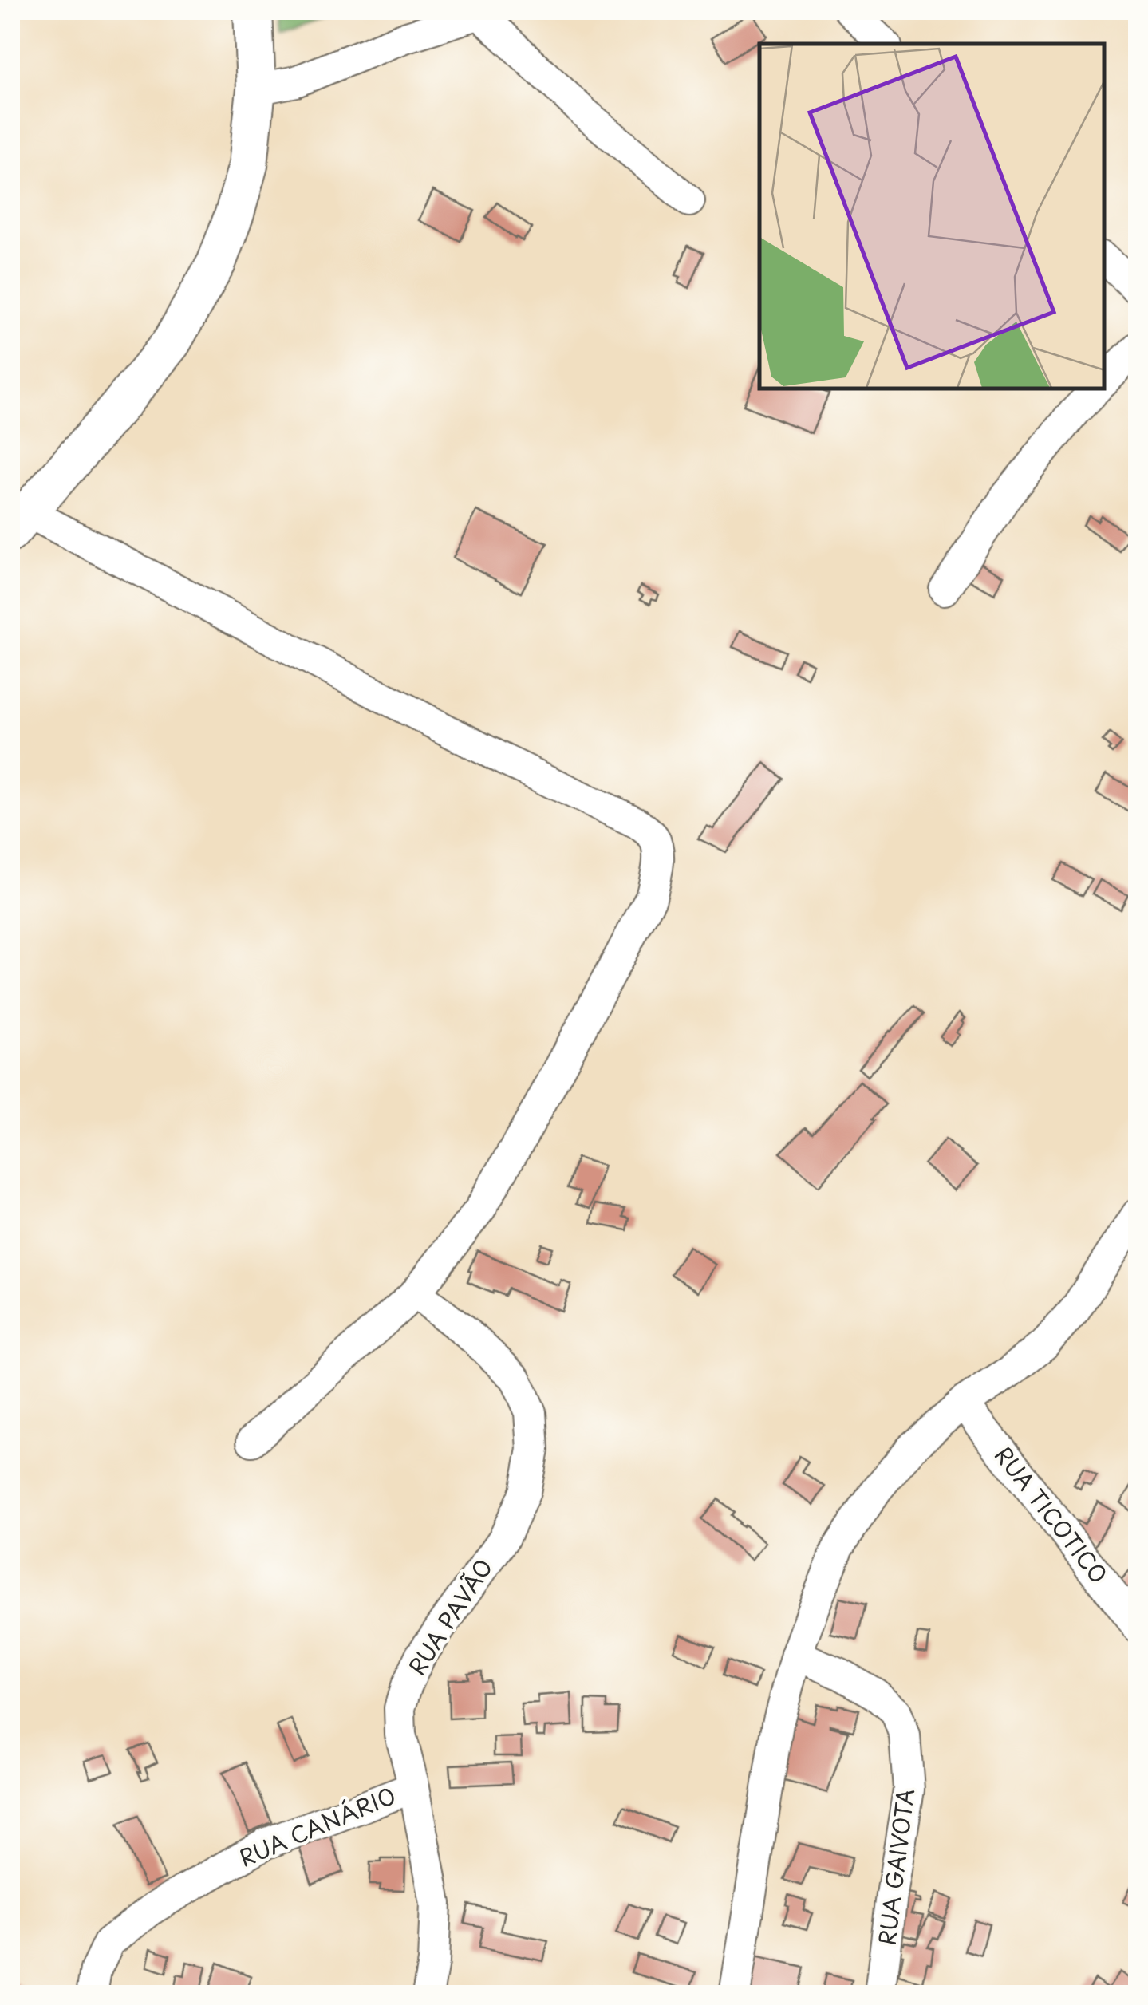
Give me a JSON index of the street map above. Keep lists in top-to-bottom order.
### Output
{
  "streets": {
    "street": [
      "RUA TICOTICO",
      "RUA PAVÃO",
      "RUA CANÁRIO",
      "RUA GAIVOTA"
    ]
  },
  "crossings": [
    ["RUA PAVÃO", "RUA CANÁRIO"]
  ]
}
